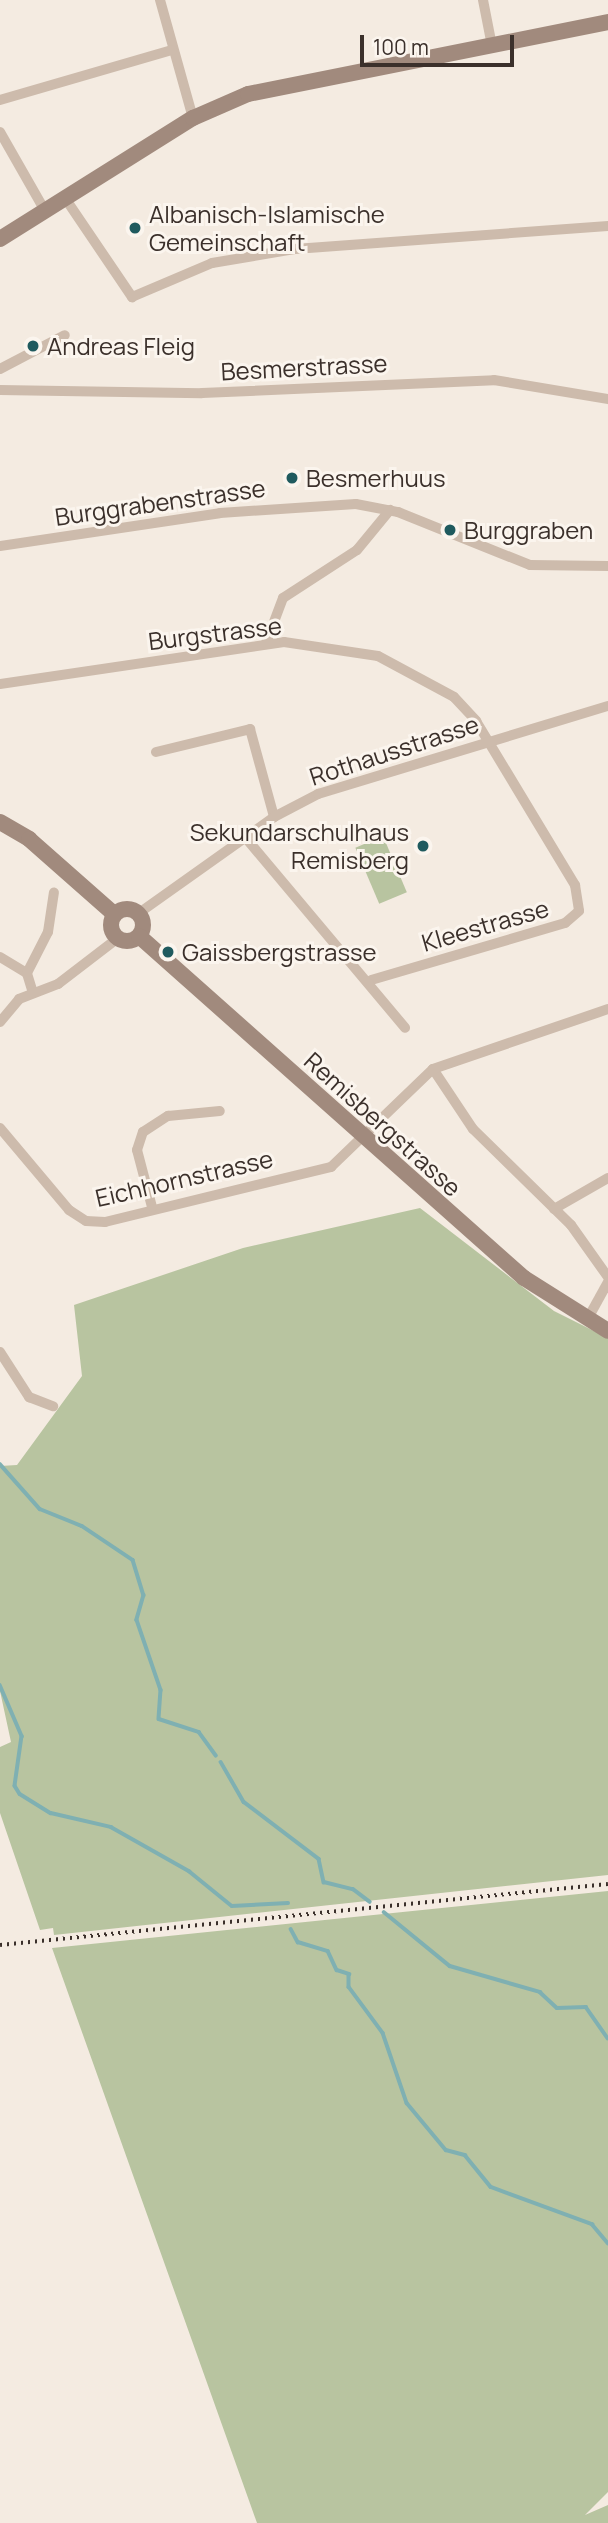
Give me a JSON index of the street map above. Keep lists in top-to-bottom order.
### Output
{
  "streets": {
    "street": [
      "Besmerstrasse",
      "Burggrabenstrasse",
      "Burgstrasse",
      "Rothausstrasse",
      "Kleestrasse",
      "Remisbergstrasse",
      "Eichhornstrasse"
    ]
  },
  "crossings": [
    ["Burgstrasse", "Rothausstrasse"],
    ["Burgstrasse", "Kleestrasse"],
    ["Rothausstrasse", "Kleestrasse"],
    ["Rothausstrasse", "Remisbergstrasse"],
    ["Remisbergstrasse", "Eichhornstrasse"]
  ],
  "places": [
    "Albanisch-Islamische Gemeinschaft",
    "Andreas Fleig",
    "Besmerhuus",
    "Burggraben",
    "Sekundarschulhaus Remisberg",
    "Gaissbergstrasse"
  ],
  "scale_bar": "100 m"
}
